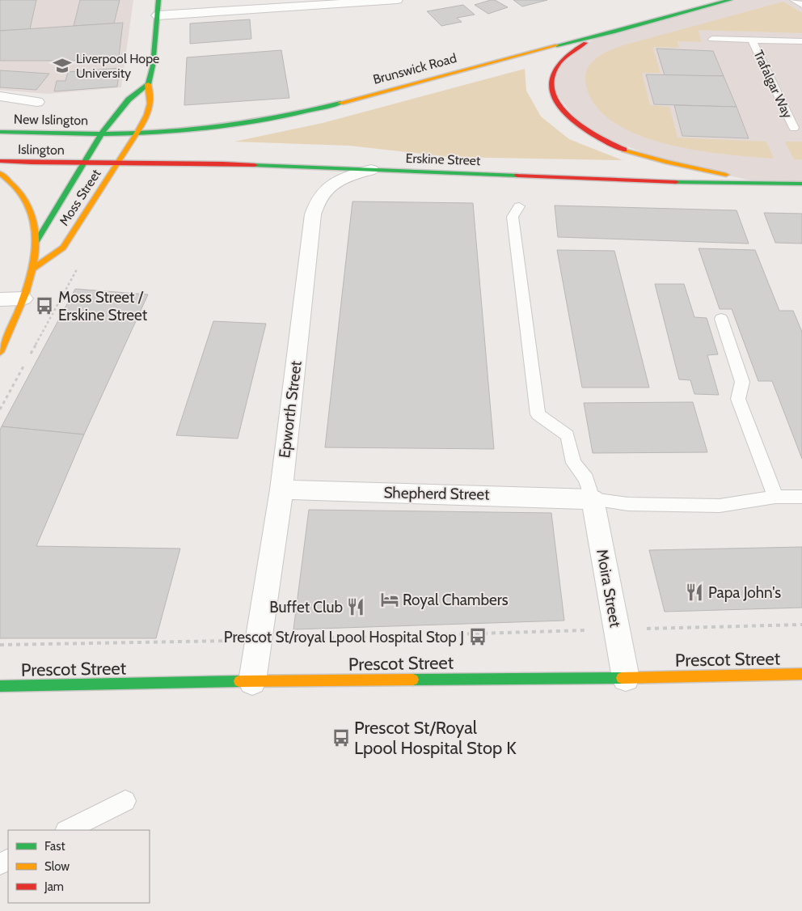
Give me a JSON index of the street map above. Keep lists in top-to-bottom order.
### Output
{
  "streets": {
    "main road": [
      "Brunswick Road",
      "New Islington",
      "Islington",
      "Erskine Street",
      "Moss Street",
      "Prescot Street"
    ],
    "street": ["Epworth Street", "Shepherd Street", "Moira Street"],
    "lane": ["Trafalgar Way"]
  },
  "crossings": [
    ["Brunswick Road", "New Islington"],
    ["Brunswick Road", "Moss Street"],
    ["New Islington", "Moss Street"],
    ["Islington", "Erskine Street"],
    ["Islington", "Moss Street"],
    ["Erskine Street", "Moss Street"],
    ["Erskine Street", "Epworth Street"],
    ["Epworth Street", "Shepherd Street"],
    ["Epworth Street", "Prescot Street"],
    ["Shepherd Street", "Moira Street"],
    ["Moira Street", "Prescot Street"]
  ],
  "places": {
    "school or university": ["Liverpool Hope University"],
    "bus stop": ["Moss Street / Erskine Street", "Prescot St/royal Lpool Hospital Stop J", "Prescot St/Royal Lpool Hospital Stop K"],
    "restaurant": ["Papa John's", "Buffet Club"],
    "hotel": ["Royal Chambers"]
  },
  "legend": ["Fast", "Slow", "Jam"]
}
